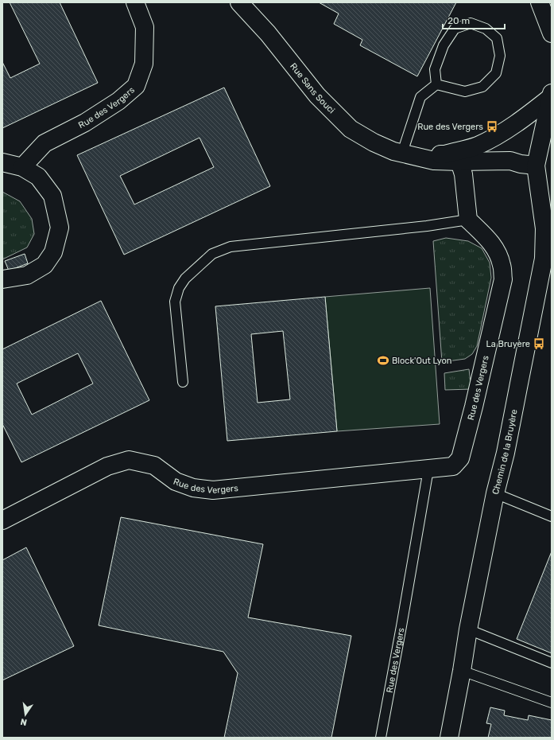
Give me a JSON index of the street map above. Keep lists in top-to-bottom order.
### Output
{
  "streets": {
    "main road": ["Rue Sans Souci", "Rue des Vergers", "Chemin de la Bruyère"]
  },
  "crossings": [
    ["Rue Sans Souci", "Chemin de la Bruyère"]
  ],
  "places": {
    "bus stop": ["Rue des Vergers", "La Bruyère"],
    "sports": ["Block'Out Lyon"]
  },
  "scale_bar": "20 m",
  "north": "bottom"
}
